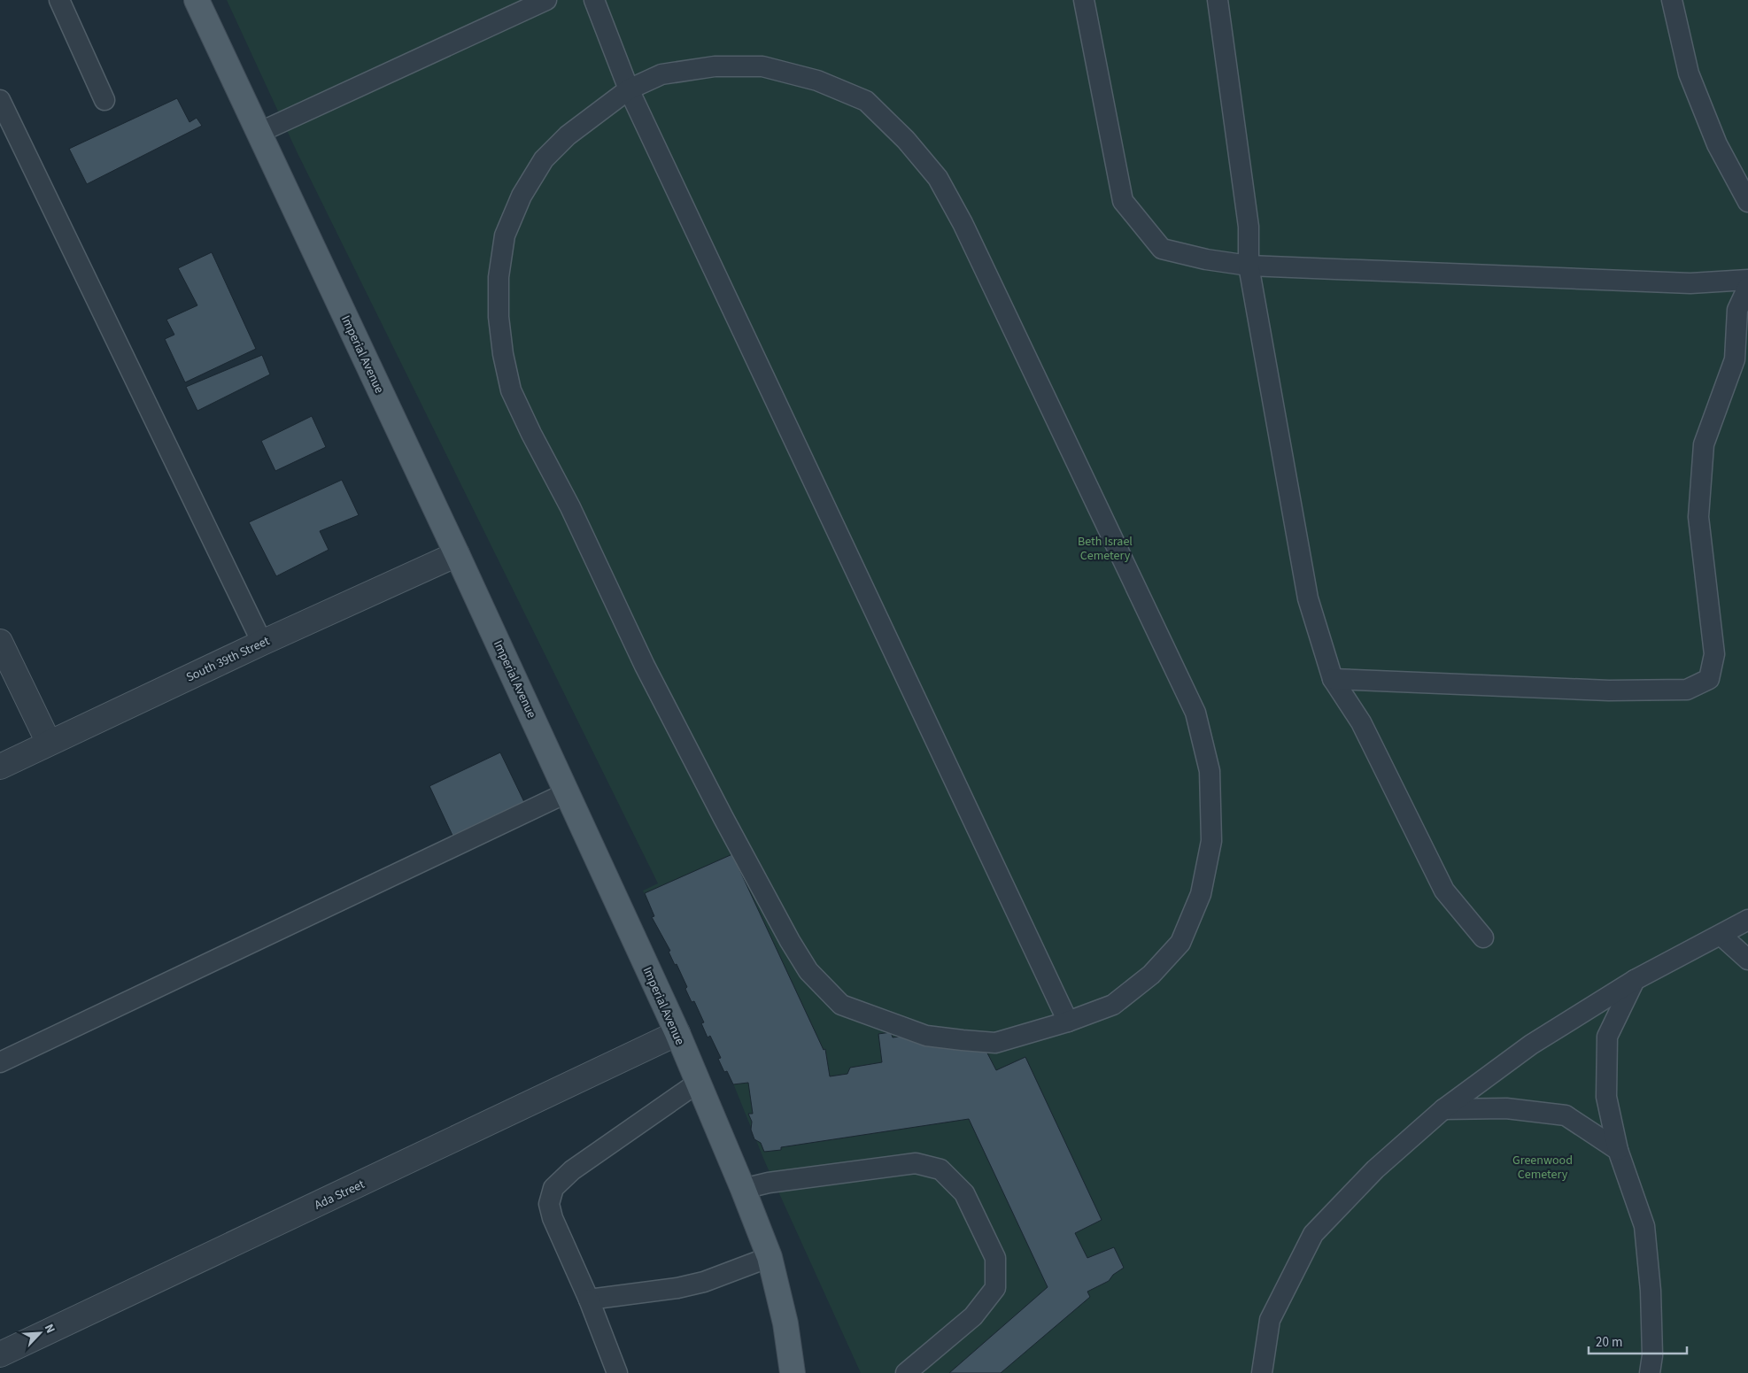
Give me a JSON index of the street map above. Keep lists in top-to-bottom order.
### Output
{
  "streets": {
    "main road": ["Imperial Avenue"],
    "street": ["South 39th Street", "Ada Street"]
  },
  "crossings": [
    ["Imperial Avenue", "South 39th Street"],
    ["Imperial Avenue", "Ada Street"]
  ],
  "parks": ["Beth Israel Cemetery", "Greenwood Cemetery"],
  "scale_bar": "20 m",
  "north": "top right"
}
